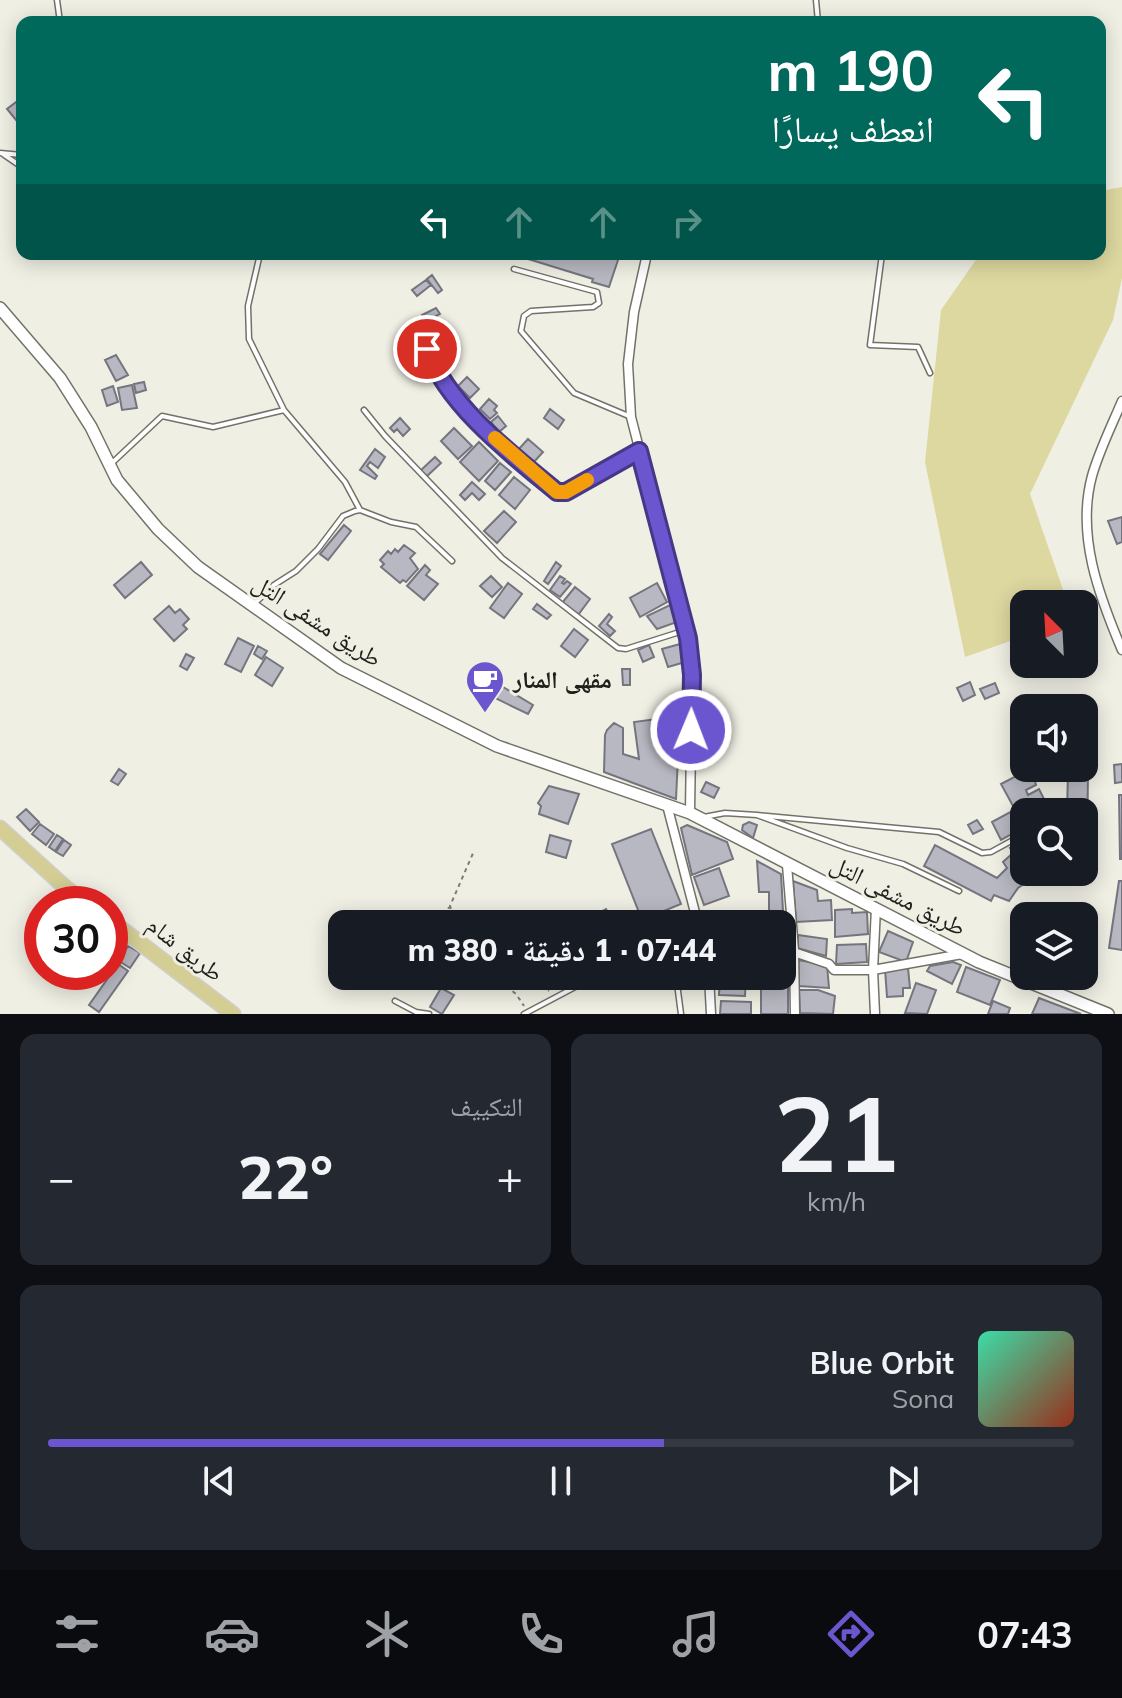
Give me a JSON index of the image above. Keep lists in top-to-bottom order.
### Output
{
  "streets": {
    "main road": ["طريق شام"],
    "street": ["طريق مشفى التل"]
  },
  "places": {
    "cafe": ["مقهى المنار"]
  },
  "north": "top left",
  "page": {
    "turn": ["190 m", "انعطف يسارًا"],
    "limit": "30",
    "trip": "07:44 · 1 دقيقة · 380 m",
    "tile": [
      ["21", "km/h"],
      "التكييف"
    ],
    "heat": ["−", "22°", "+"],
    "song": ["Blue Orbit", "Sona"],
    "tabs": "07:43"
  }
}
